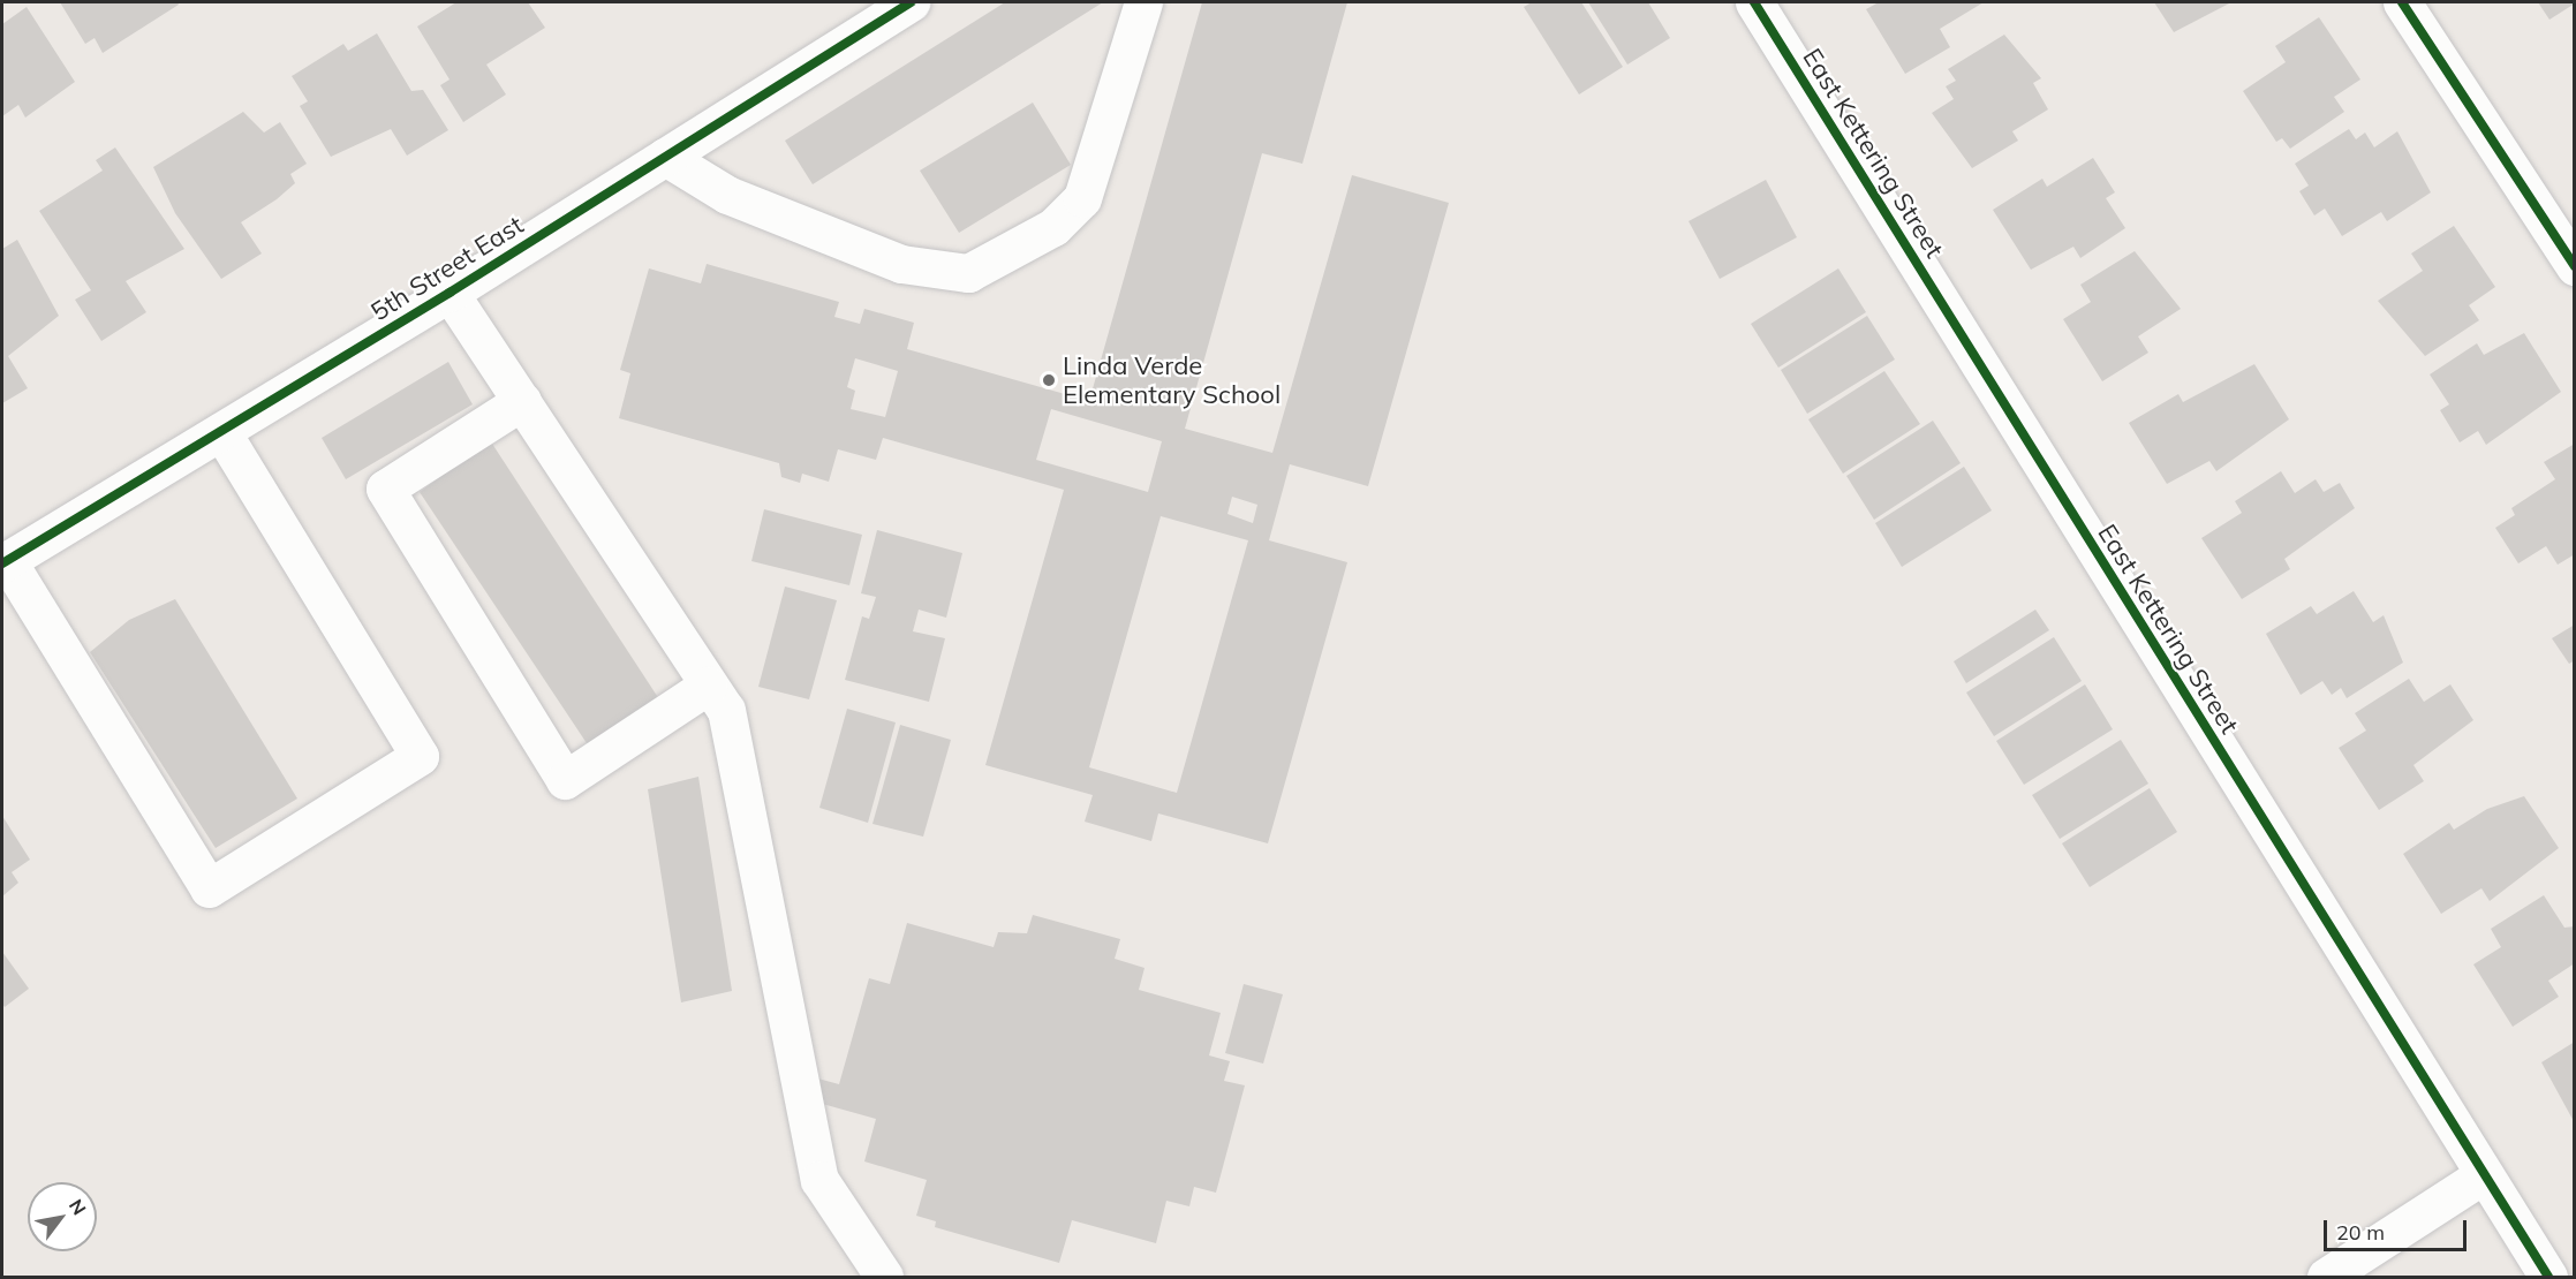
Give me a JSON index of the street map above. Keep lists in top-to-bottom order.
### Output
{
  "streets": {
    "street": ["East Kettering Street", "5th Street East"]
  },
  "places": ["Linda Verde Elementary School"],
  "scale_bar": "20 m",
  "north": "top right"
}
